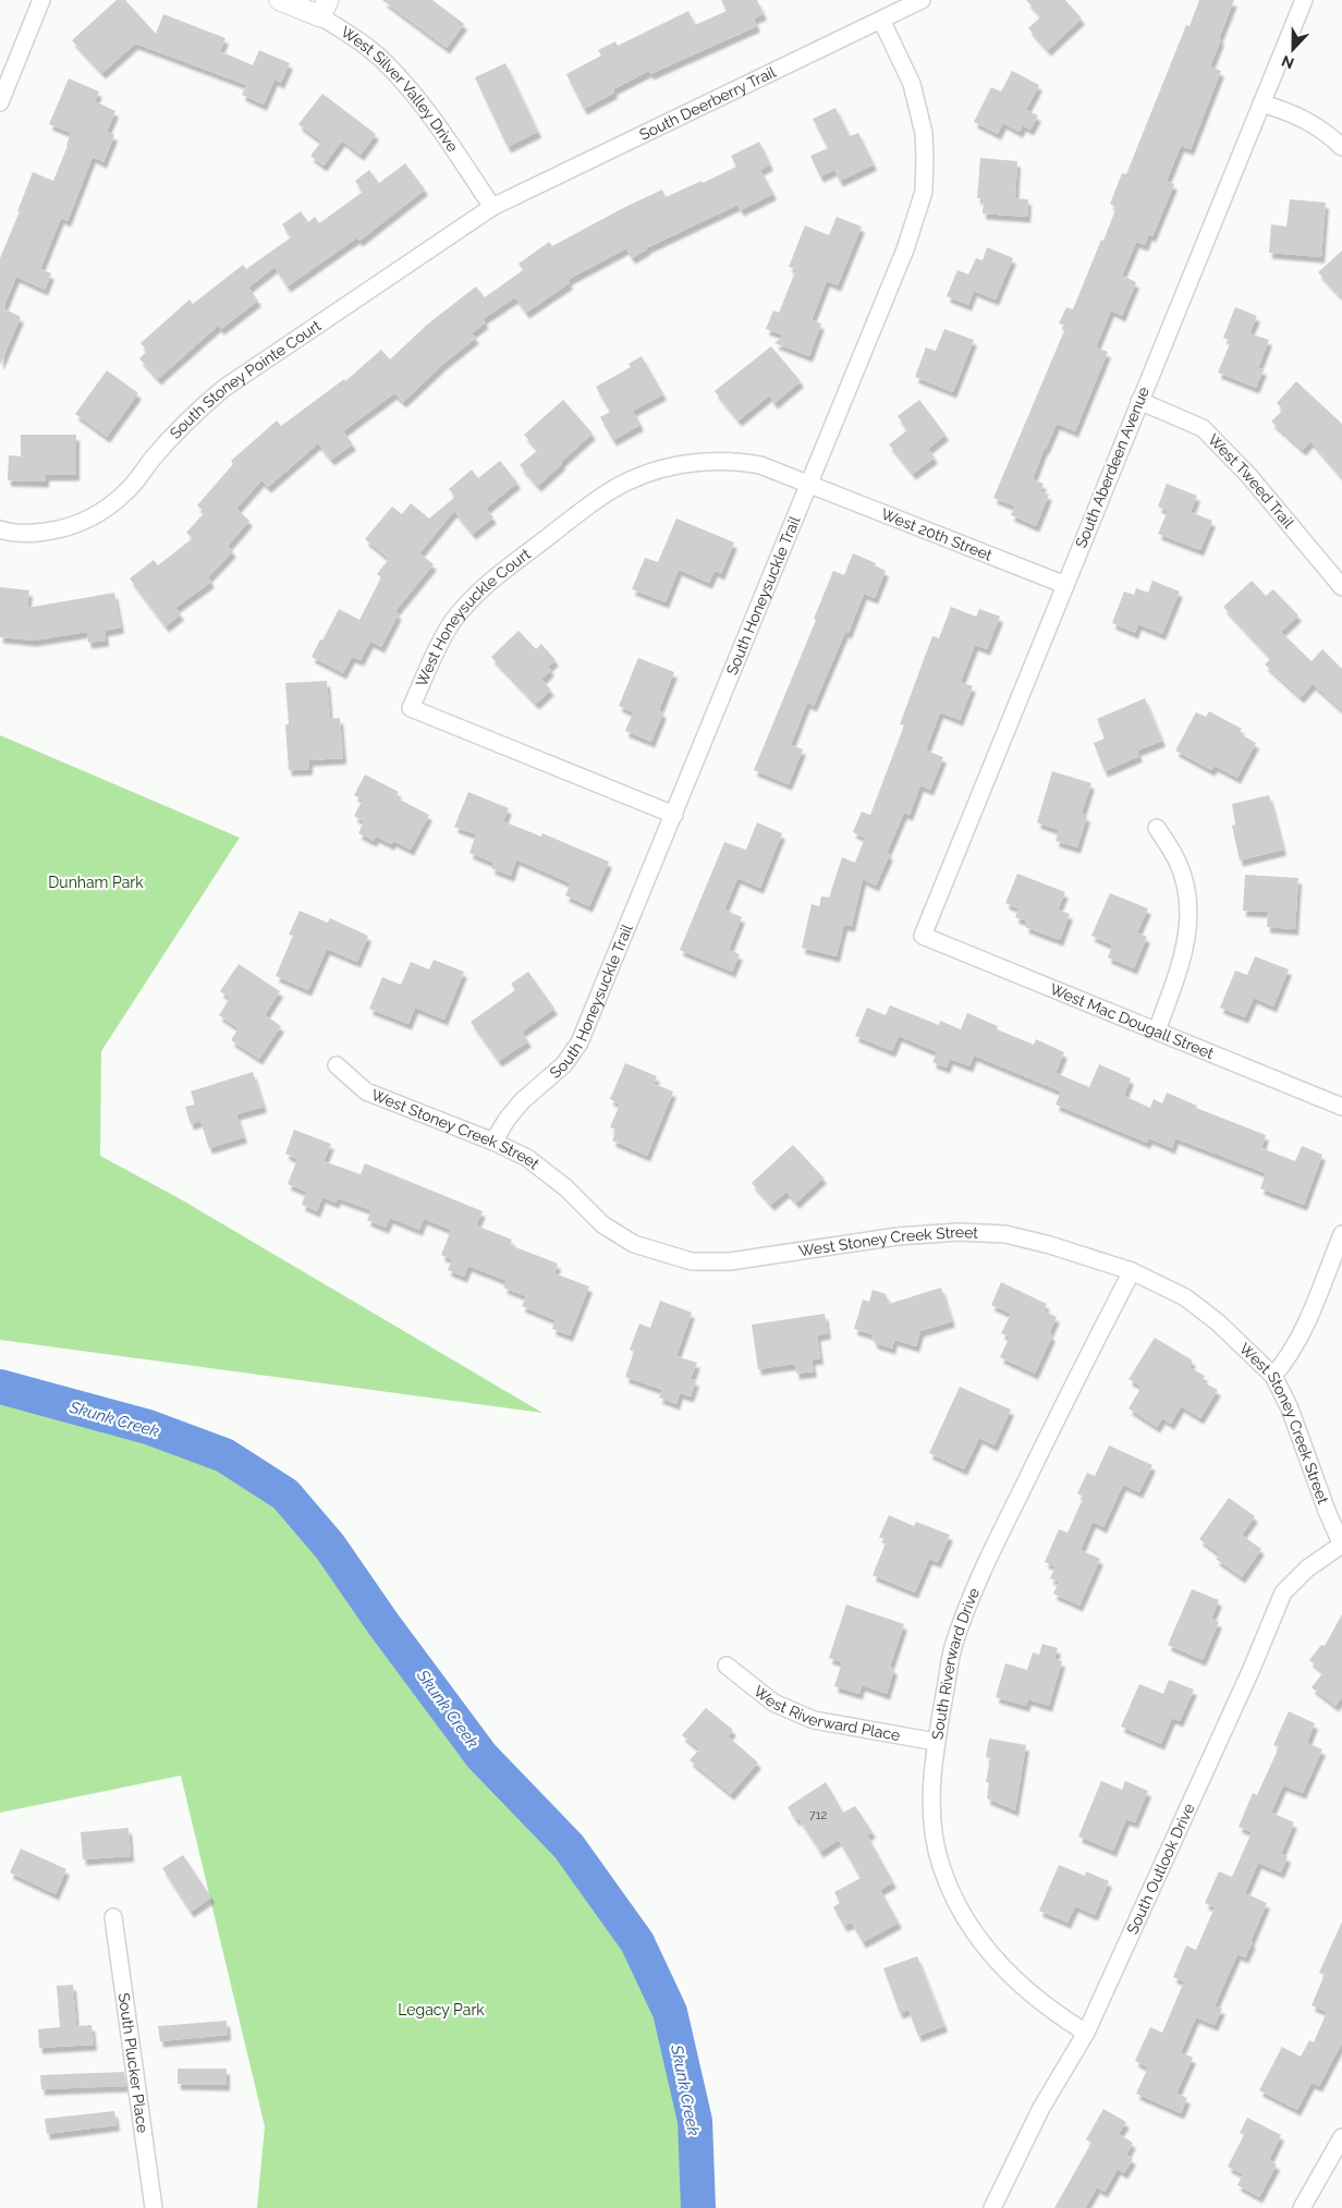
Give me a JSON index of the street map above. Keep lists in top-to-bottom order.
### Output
{
  "streets": {
    "street": [
      "West Silver Valley Drive",
      "South Deerberry Trail",
      "South Stoney Pointe Court",
      "South Aberdeen Avenue",
      "West Tweed Trail",
      "West 20th Street",
      "South Honeysuckle Trail",
      "West Honeysuckle Court",
      "West Mac Dougall Street",
      "West Stoney Creek Street",
      "South Riverward Drive",
      "West Riverward Place",
      "South Outlook Drive",
      "South Plucker Place"
    ]
  },
  "crossings": [
    ["West Silver Valley Drive", "South Deerberry Trail"],
    ["West Silver Valley Drive", "South Stoney Pointe Court"],
    ["South Deerberry Trail", "South Stoney Pointe Court"],
    ["South Deerberry Trail", "South Honeysuckle Trail"],
    ["South Aberdeen Avenue", "West Tweed Trail"],
    ["South Aberdeen Avenue", "West 20th Street"],
    ["South Aberdeen Avenue", "West Mac Dougall Street"],
    ["West 20th Street", "South Honeysuckle Trail"],
    ["West 20th Street", "West Honeysuckle Court"],
    ["South Honeysuckle Trail", "West Honeysuckle Court"],
    ["South Honeysuckle Trail", "West Stoney Creek Street"],
    ["West Stoney Creek Street", "South Riverward Drive"],
    ["West Stoney Creek Street", "South Outlook Drive"],
    ["South Riverward Drive", "West Riverward Place"],
    ["South Riverward Drive", "South Outlook Drive"]
  ],
  "water": ["Skunk Creek"],
  "parks": ["Dunham Park", "Legacy Park"],
  "house_numbers": ["712"],
  "north": "bottom"
}
